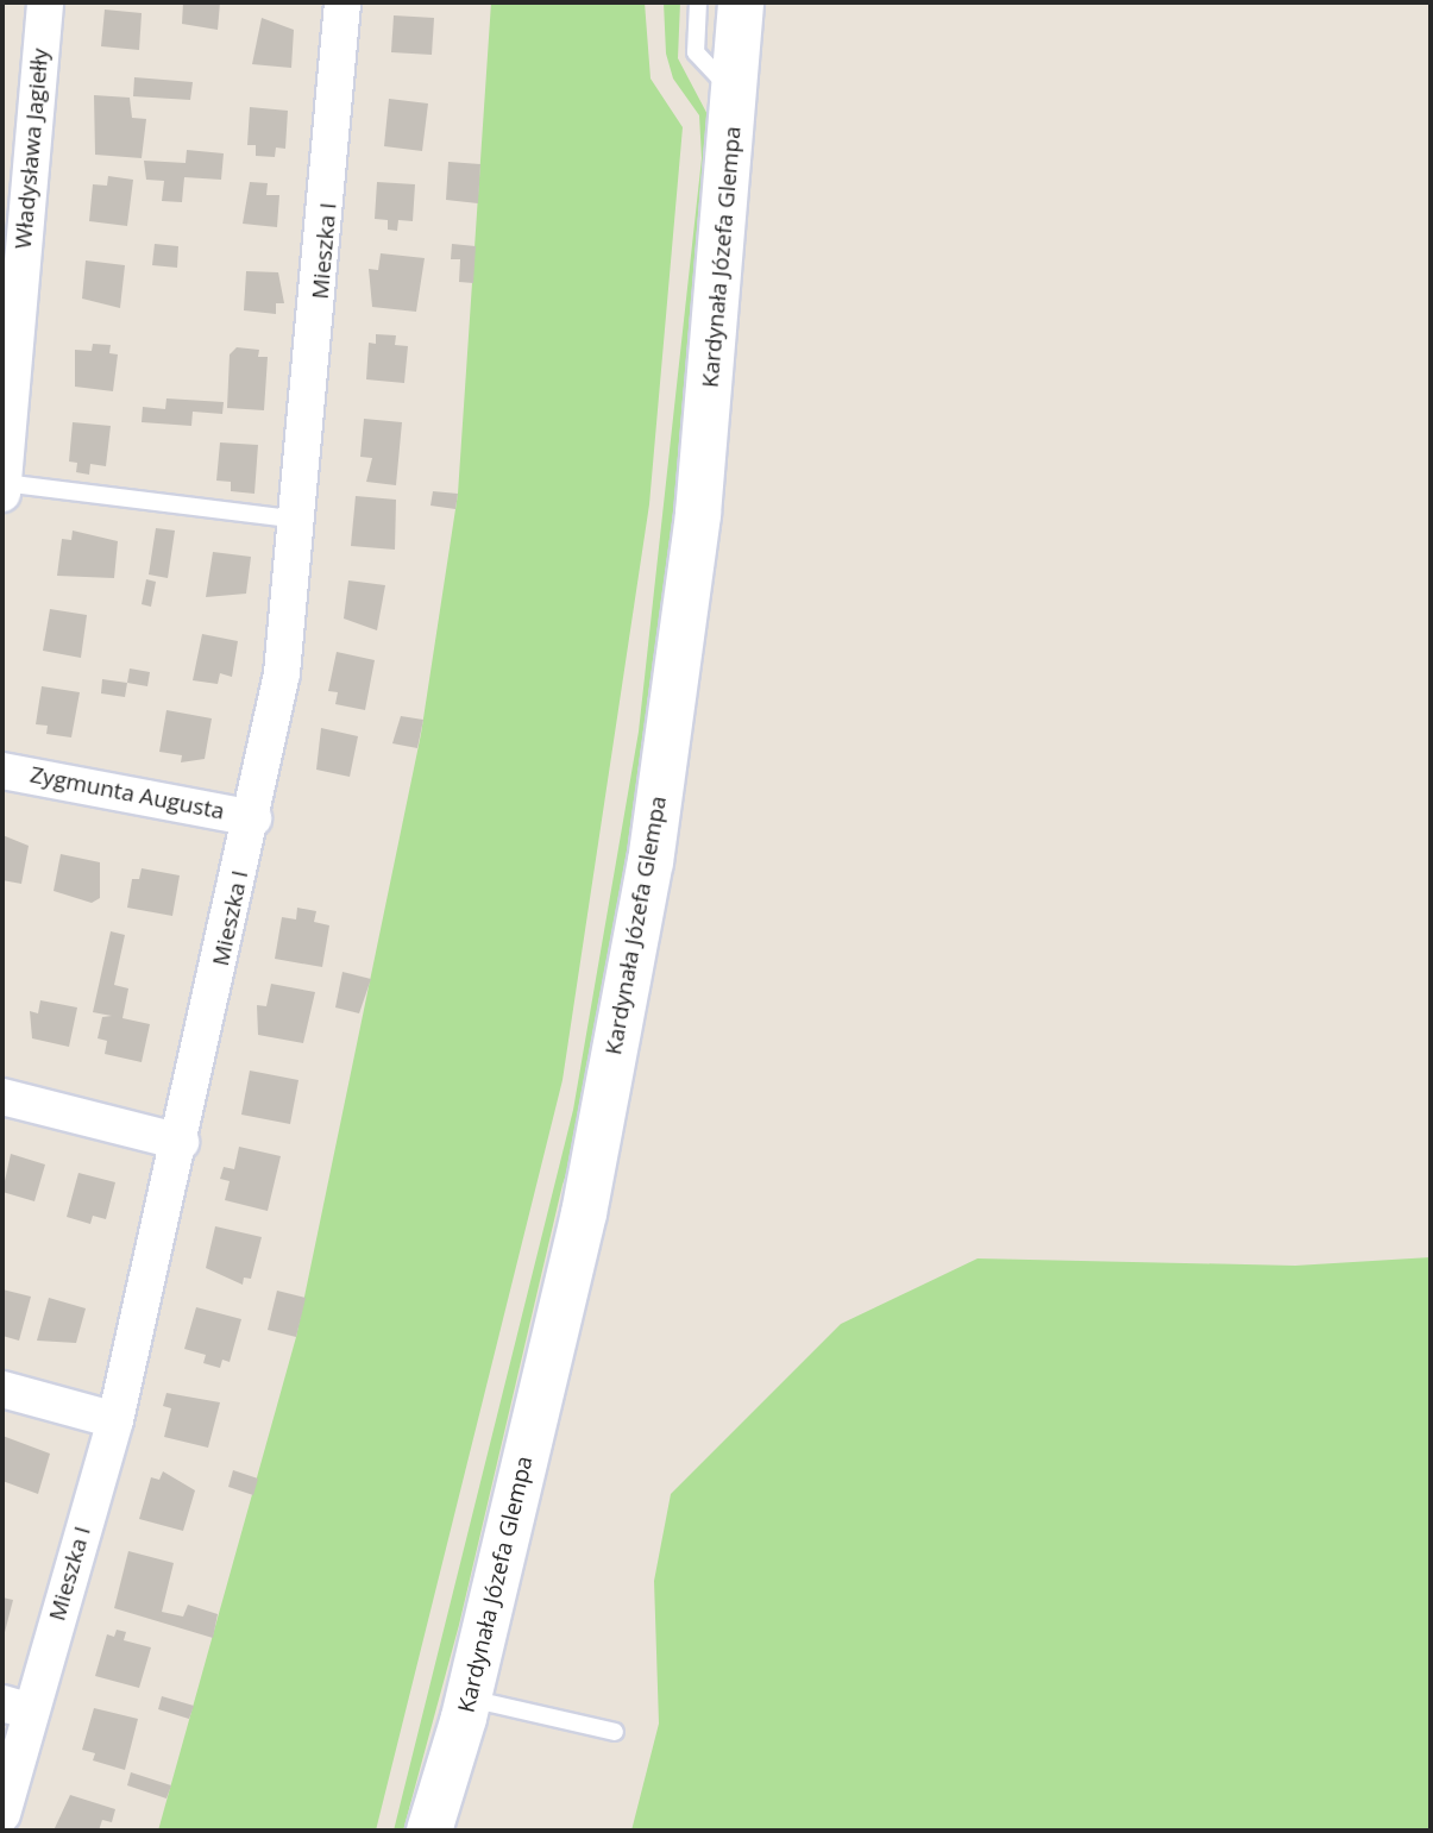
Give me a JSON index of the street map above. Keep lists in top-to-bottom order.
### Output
{
  "streets": {
    "main road": ["Kardynała Józefa Glempa"],
    "street": ["Władysława Jagiełły", "Mieszka I", "Zygmunta Augusta"]
  },
  "crossings": [
    ["Mieszka I", "Zygmunta Augusta"]
  ]
}
